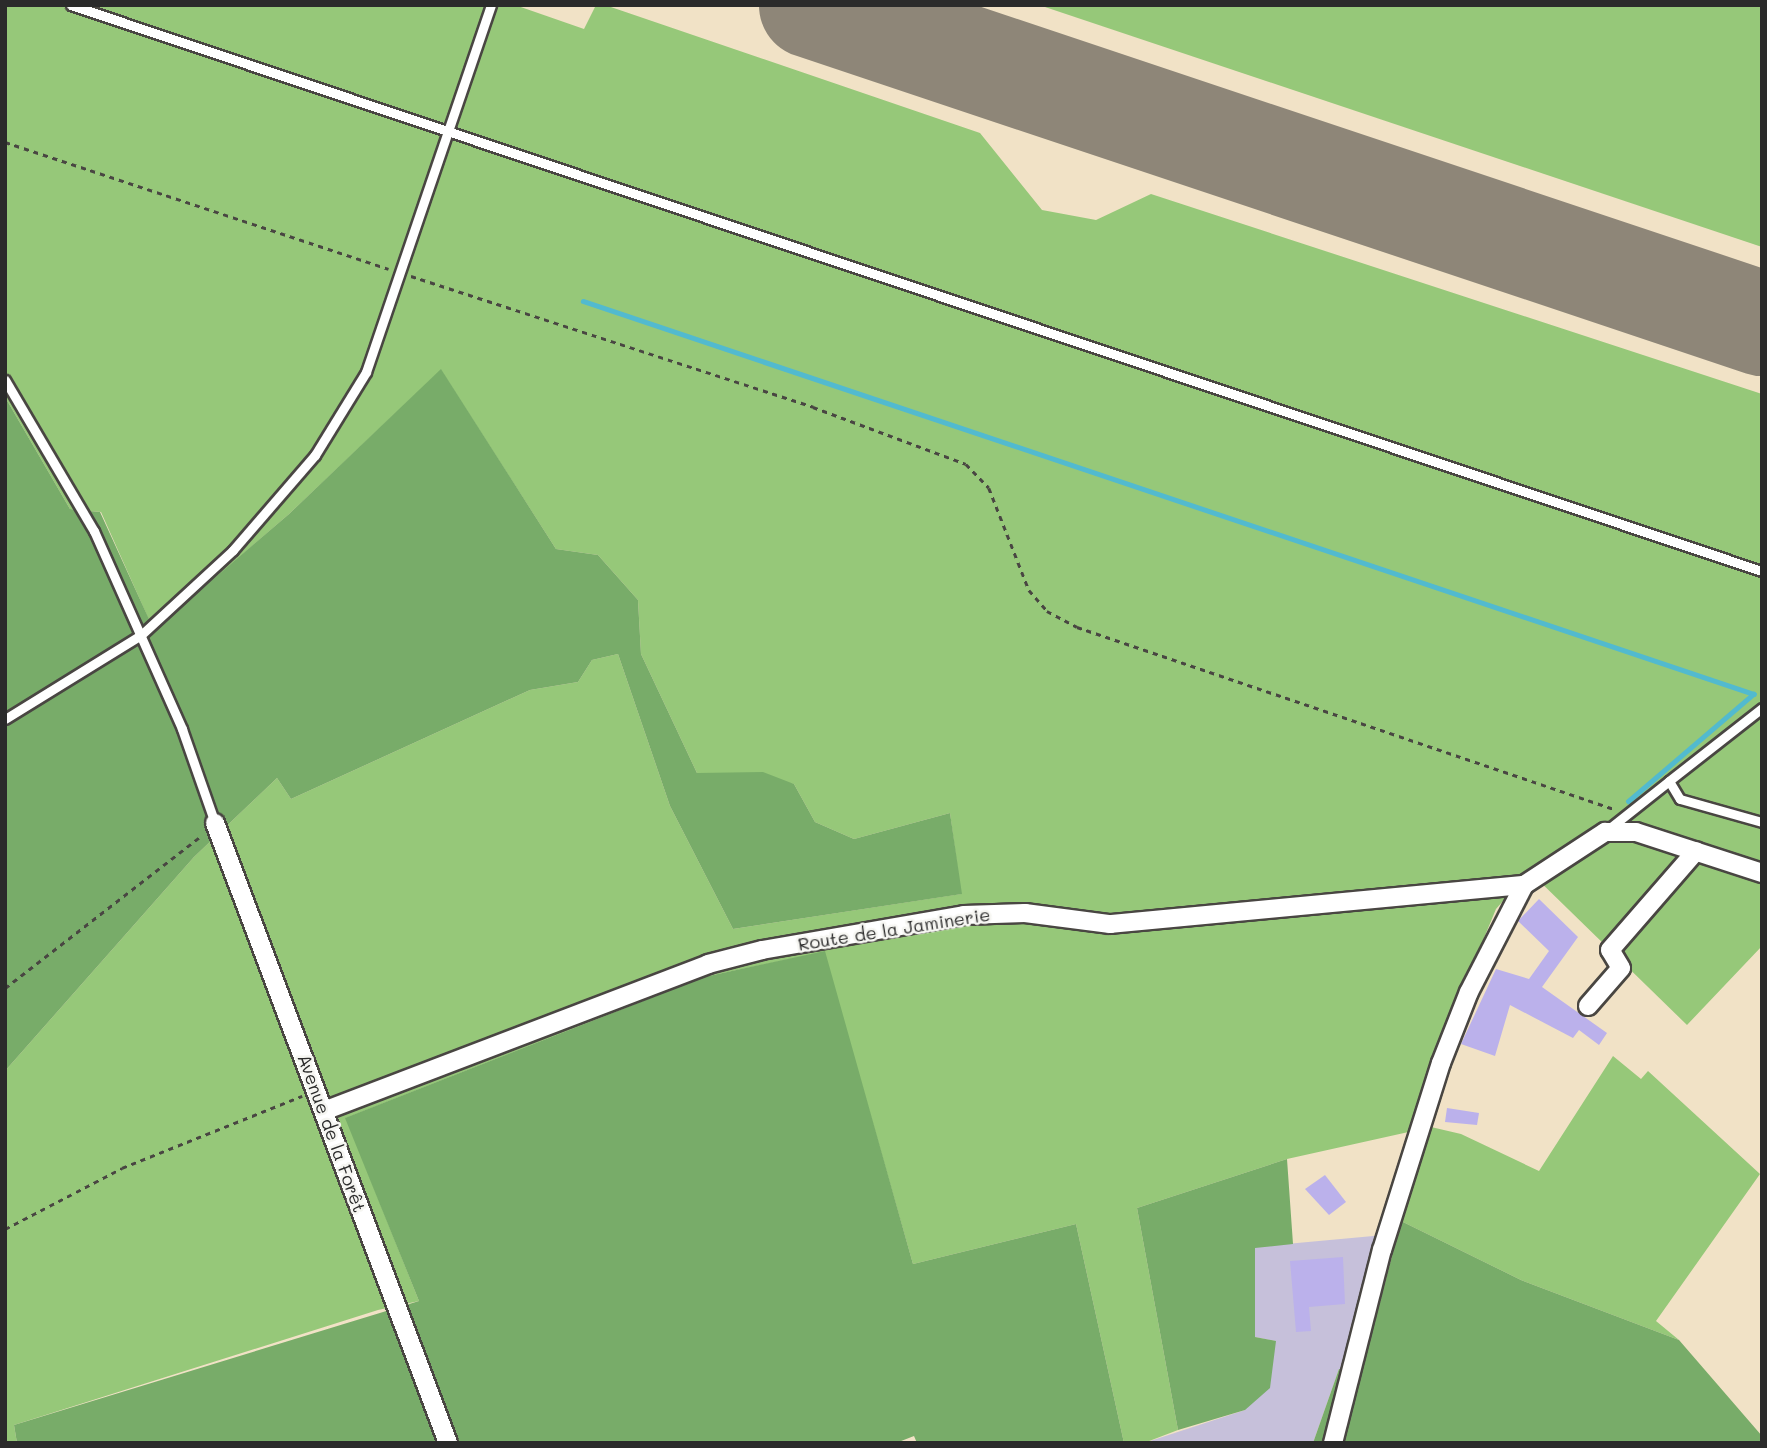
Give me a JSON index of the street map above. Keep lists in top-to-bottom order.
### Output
{
  "streets": {
    "street": ["Route de la Jaminerie", "Avenue de la Forêt"]
  },
  "crossings": [
    ["Route de la Jaminerie", "Avenue de la Forêt"]
  ]
}
